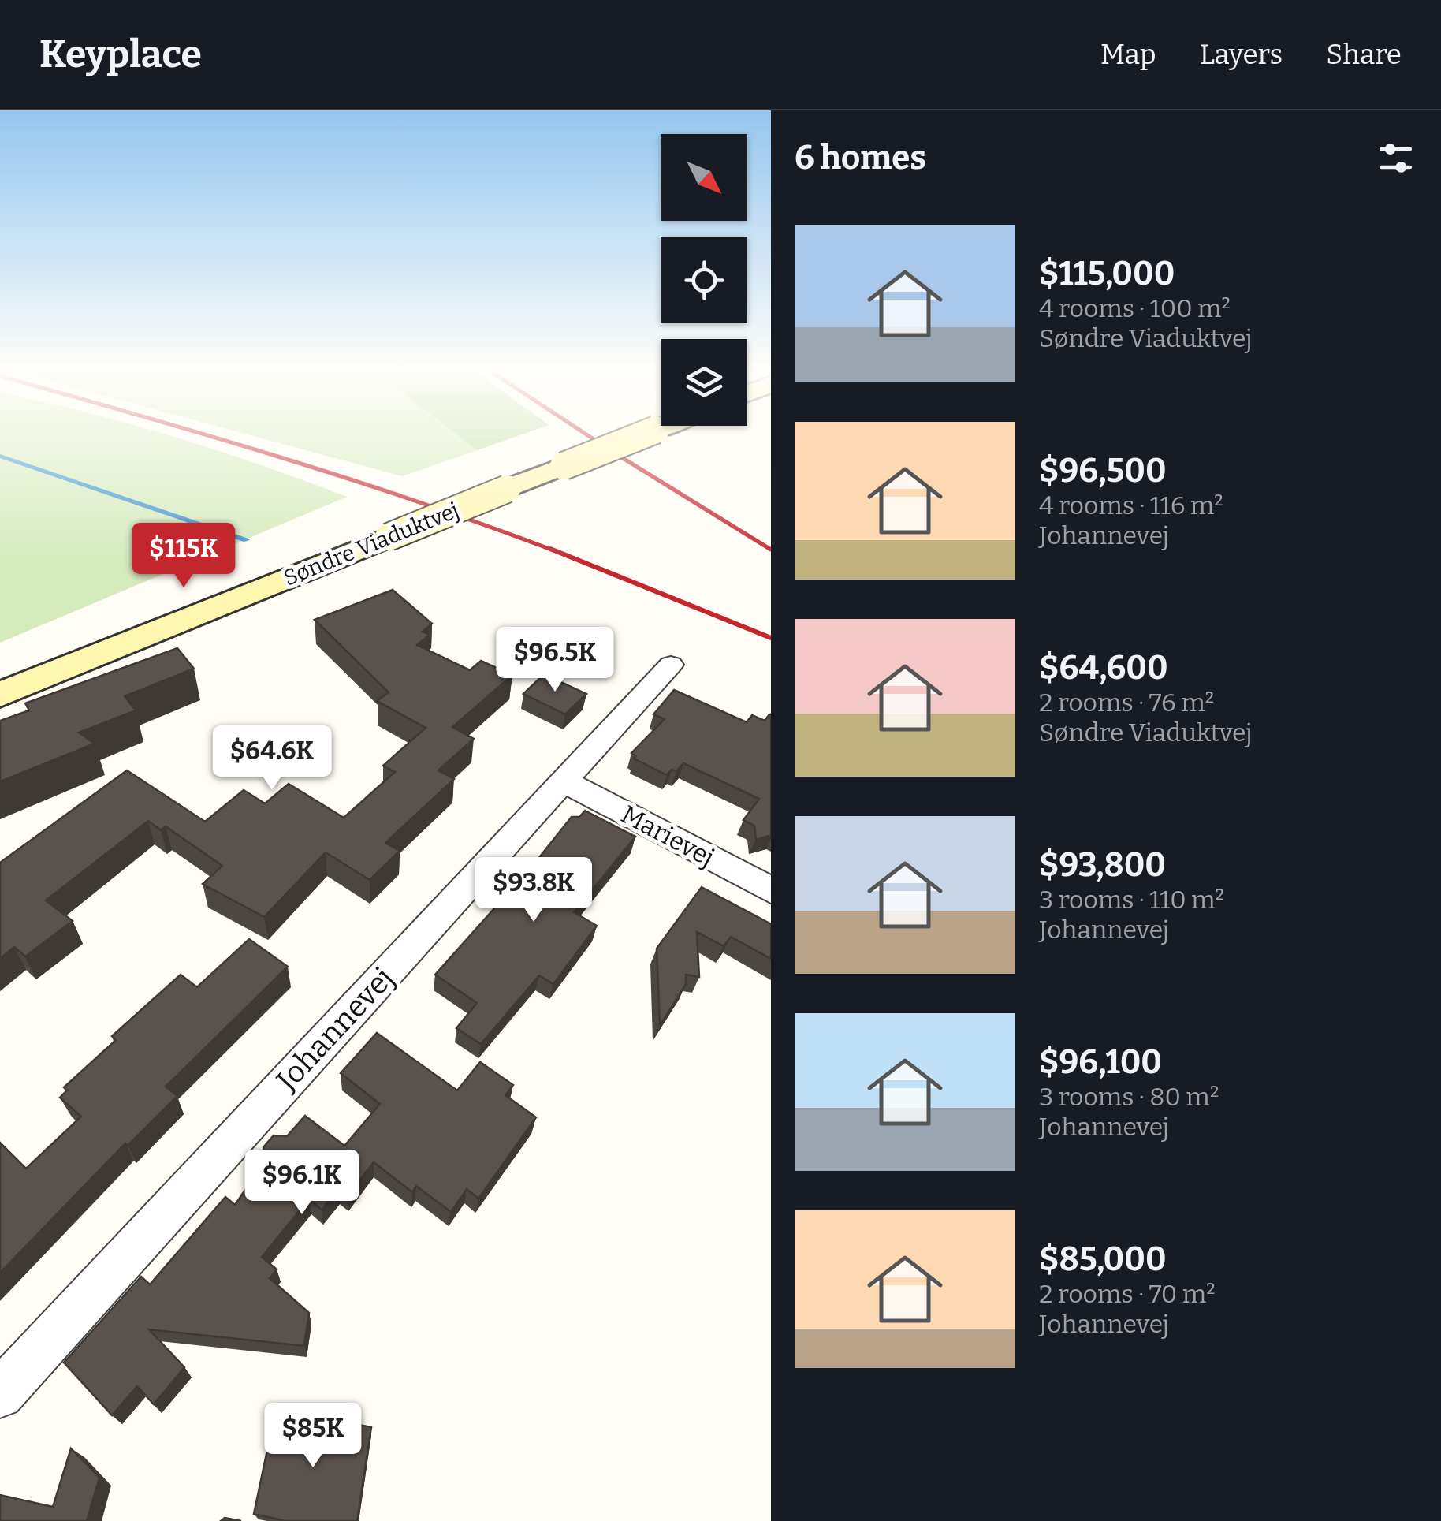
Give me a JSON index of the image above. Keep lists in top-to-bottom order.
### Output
{
  "streets": {
    "main road": ["Søndre Viaduktvej"],
    "street": ["Marievej", "Johannevej"]
  },
  "crossings": [
    ["Marievej", "Johannevej"]
  ],
  "north": "bottom right",
  "page": {
    "header": "Keyplace",
    "nav": ["Map", "Layers", "Share"],
    "heading": "6 homes",
    "list": [
      {
        "name": "$115,000",
        "note": "4 rooms · 100 m² · Søndre Viaduktvej"
      },
      {
        "name": "$96,500",
        "note": "4 rooms · 116 m² · Johannevej"
      },
      {
        "name": "$64,600",
        "note": "2 rooms · 76 m² · Søndre Viaduktvej"
      },
      {
        "name": "$93,800",
        "note": "3 rooms · 110 m² · Johannevej"
      },
      {
        "name": "$96,100",
        "note": "3 rooms · 80 m² · Johannevej"
      },
      {
        "name": "$85,000",
        "note": "2 rooms · 70 m² · Johannevej"
      }
    ],
    "price": [
      "$115K",
      "$96.5K",
      "$64.6K",
      "$93.8K",
      "$96.1K",
      "$85K"
    ]
  }
}
